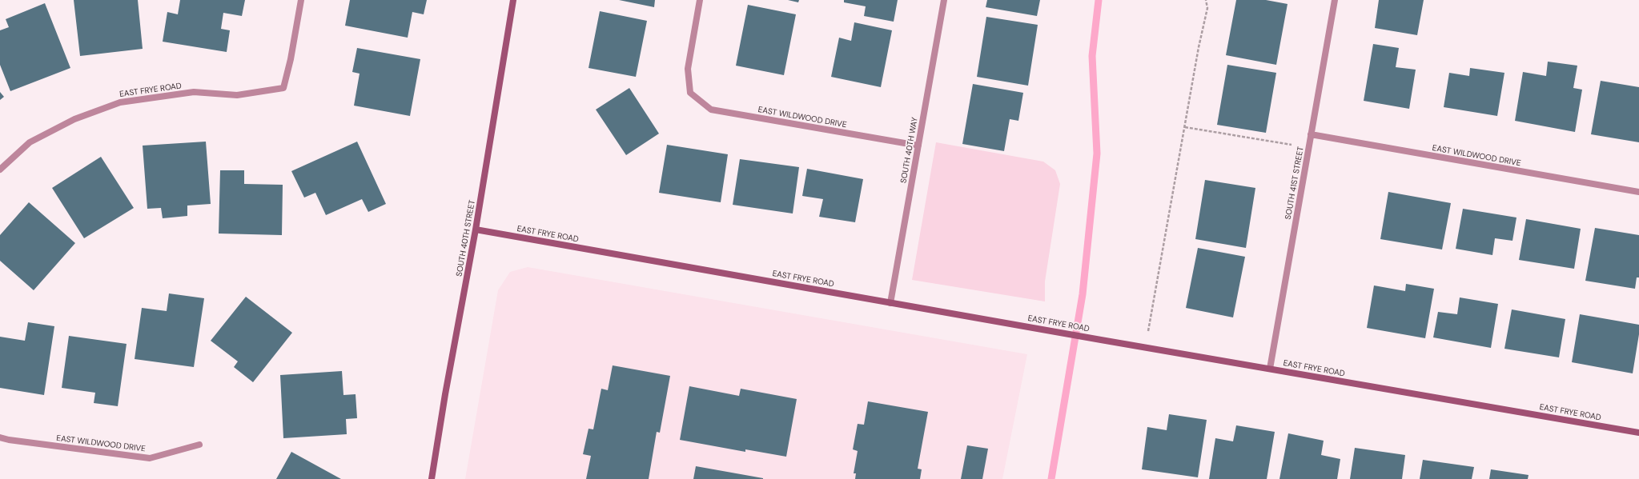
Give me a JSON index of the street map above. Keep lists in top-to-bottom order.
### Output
{
  "streets": {
    "street": [
      "EAST FRYE ROAD",
      "EAST WILDWOOD DRIVE",
      "SOUTH 40TH WAY",
      "SOUTH 41ST STREET",
      "SOUTH 40TH STREET"
    ]
  },
  "crossings": [
    ["EAST FRYE ROAD", "SOUTH 40TH WAY"],
    ["EAST FRYE ROAD", "SOUTH 41ST STREET"],
    ["EAST FRYE ROAD", "SOUTH 40TH STREET"],
    ["EAST WILDWOOD DRIVE", "SOUTH 40TH WAY"],
    ["EAST WILDWOOD DRIVE", "SOUTH 41ST STREET"]
  ]
}
